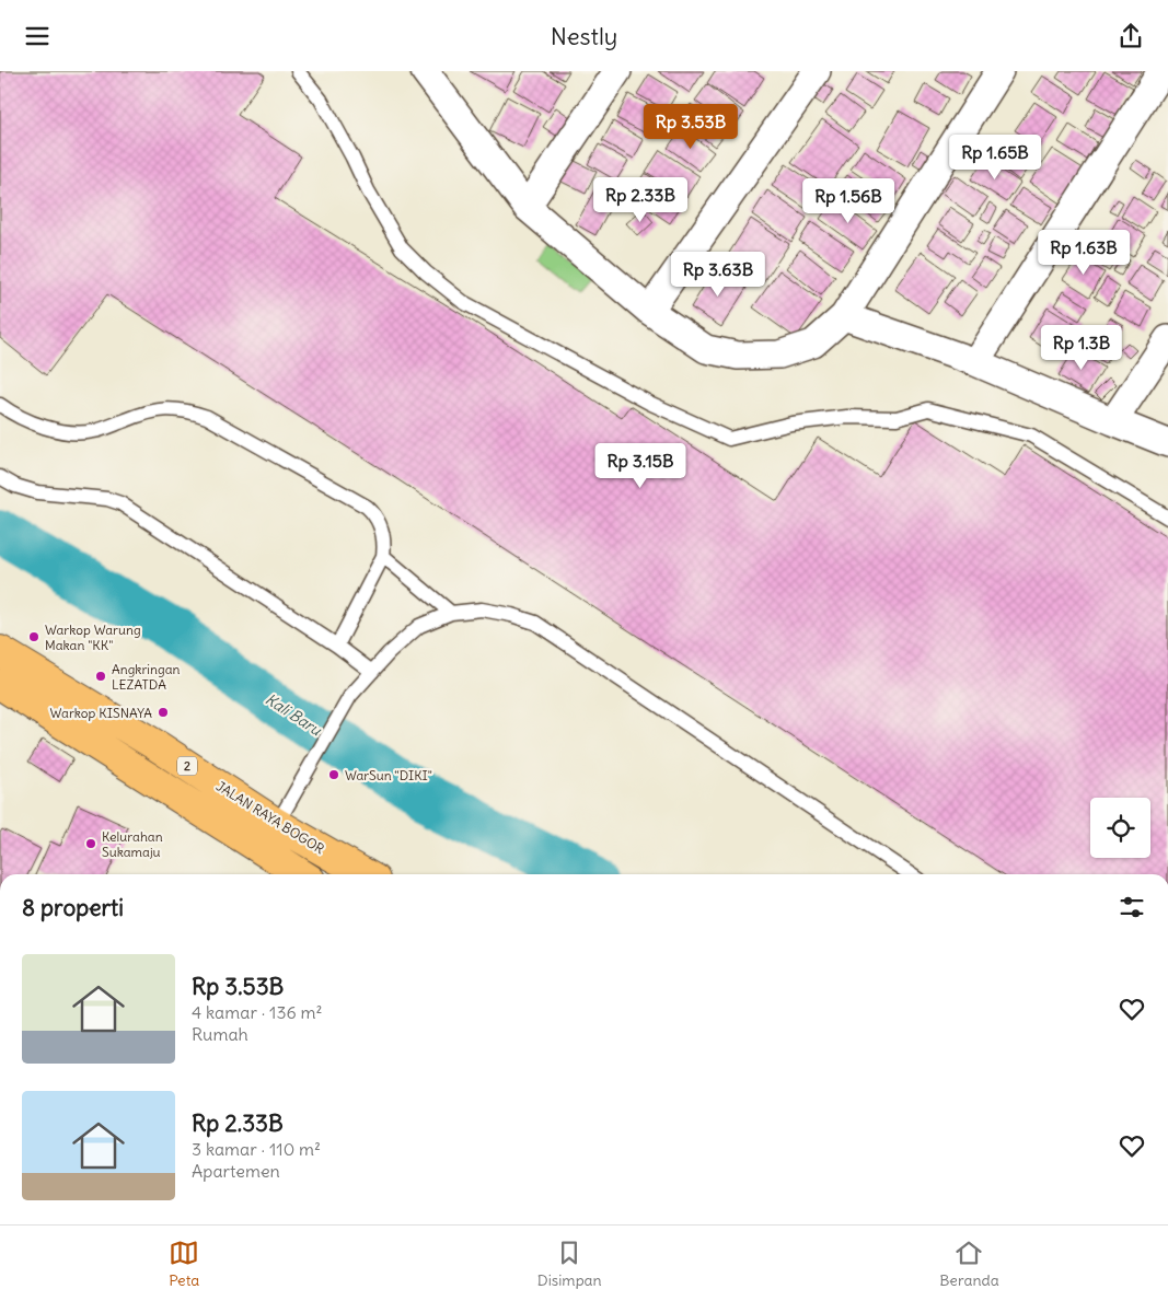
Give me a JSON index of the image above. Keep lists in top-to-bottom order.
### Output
{
  "streets": {
    "highway": ["2", "JALAN RAYA BOGOR"]
  },
  "water": ["Kali Baru"],
  "places": [
    "Warkop Warung Makan \"KK\"",
    "Angkringan LEZATDA",
    "Warkop KISNAYA",
    "WarSun \"DIKI\"",
    "Kelurahan Sukamaju"
  ],
  "page": {
    "header": "Nestly",
    "price": [
      "Rp 3.53B",
      "Rp 1.65B",
      "Rp 2.33B",
      "Rp 1.56B",
      "Rp 1.63B",
      "Rp 3.63B",
      "Rp 1.3B",
      "Rp 3.15B"
    ],
    "heading": "8 properti",
    "list": [
      {
        "name": "Rp 3.53B",
        "note": "4 kamar · 136 m² · Rumah"
      },
      {
        "name": "Rp 2.33B",
        "note": "3 kamar · 110 m² · Apartemen"
      }
    ],
    "tabs": ["Peta", "Disimpan", "Beranda"]
  }
}
